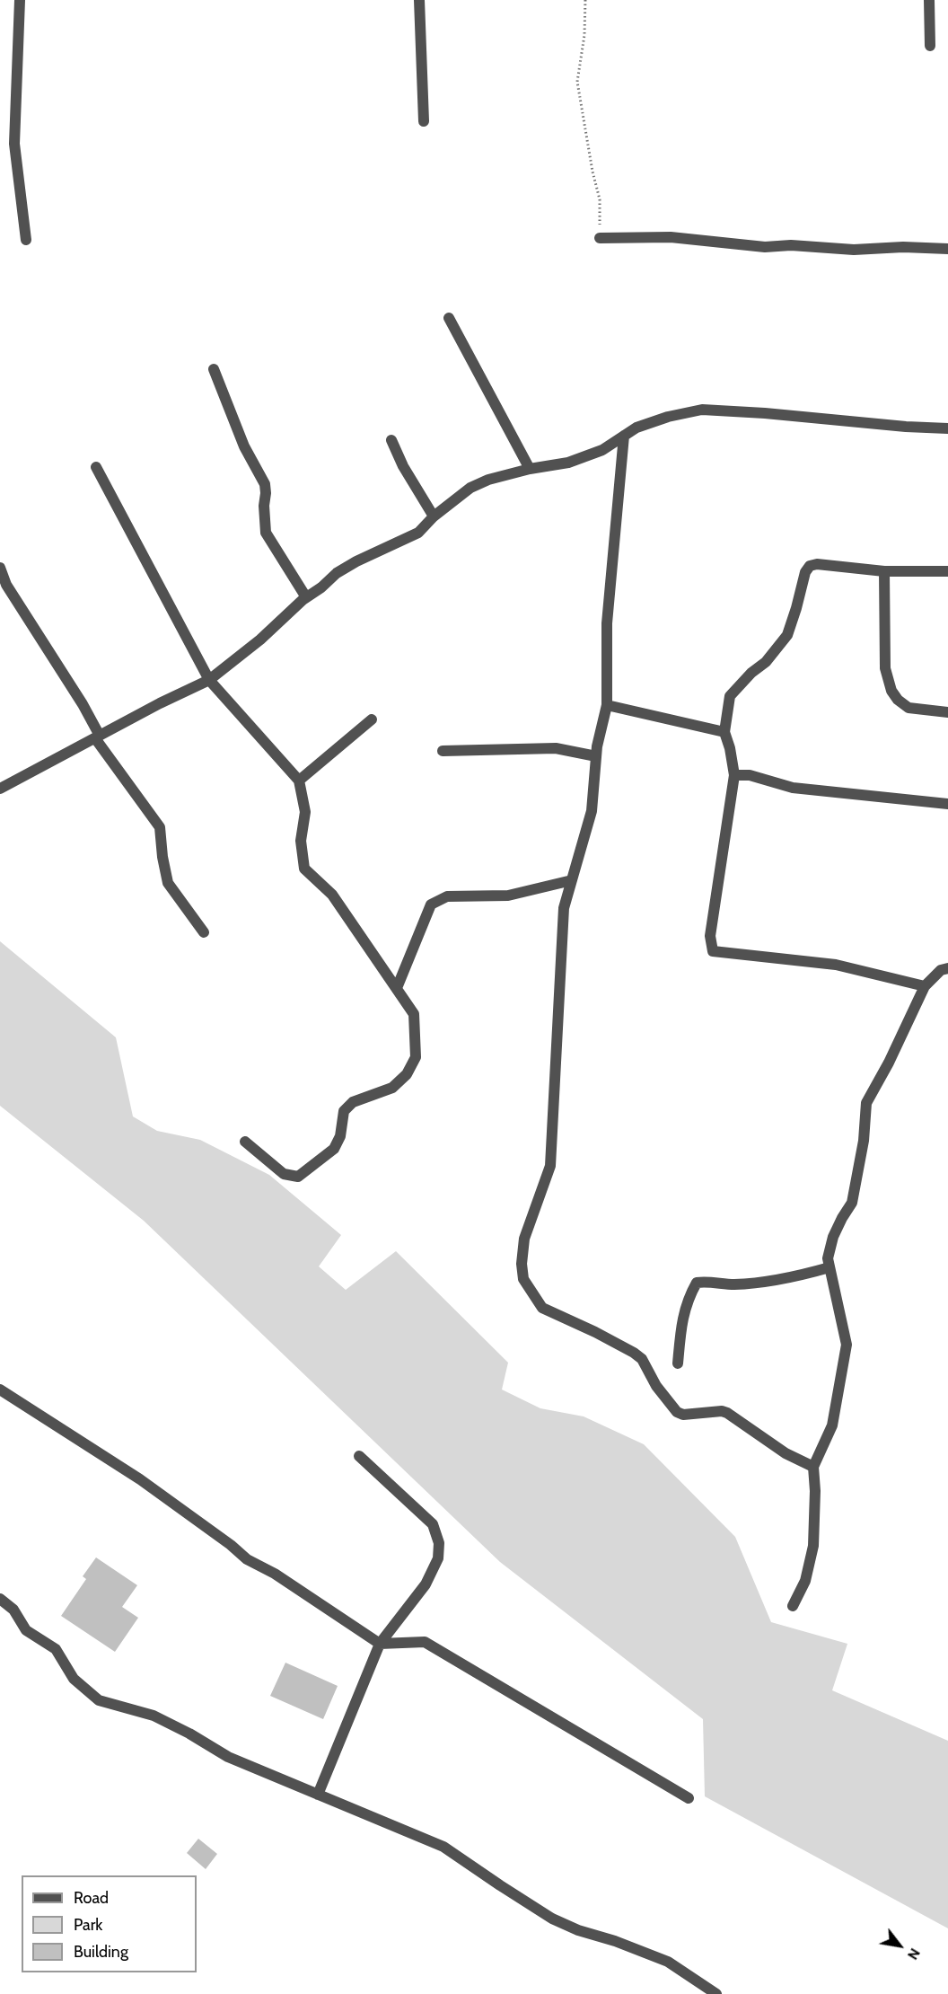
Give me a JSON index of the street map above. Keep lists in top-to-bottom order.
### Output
{
  "legend": ["Road", "Park", "Building"],
  "north": "bottom right"
}
